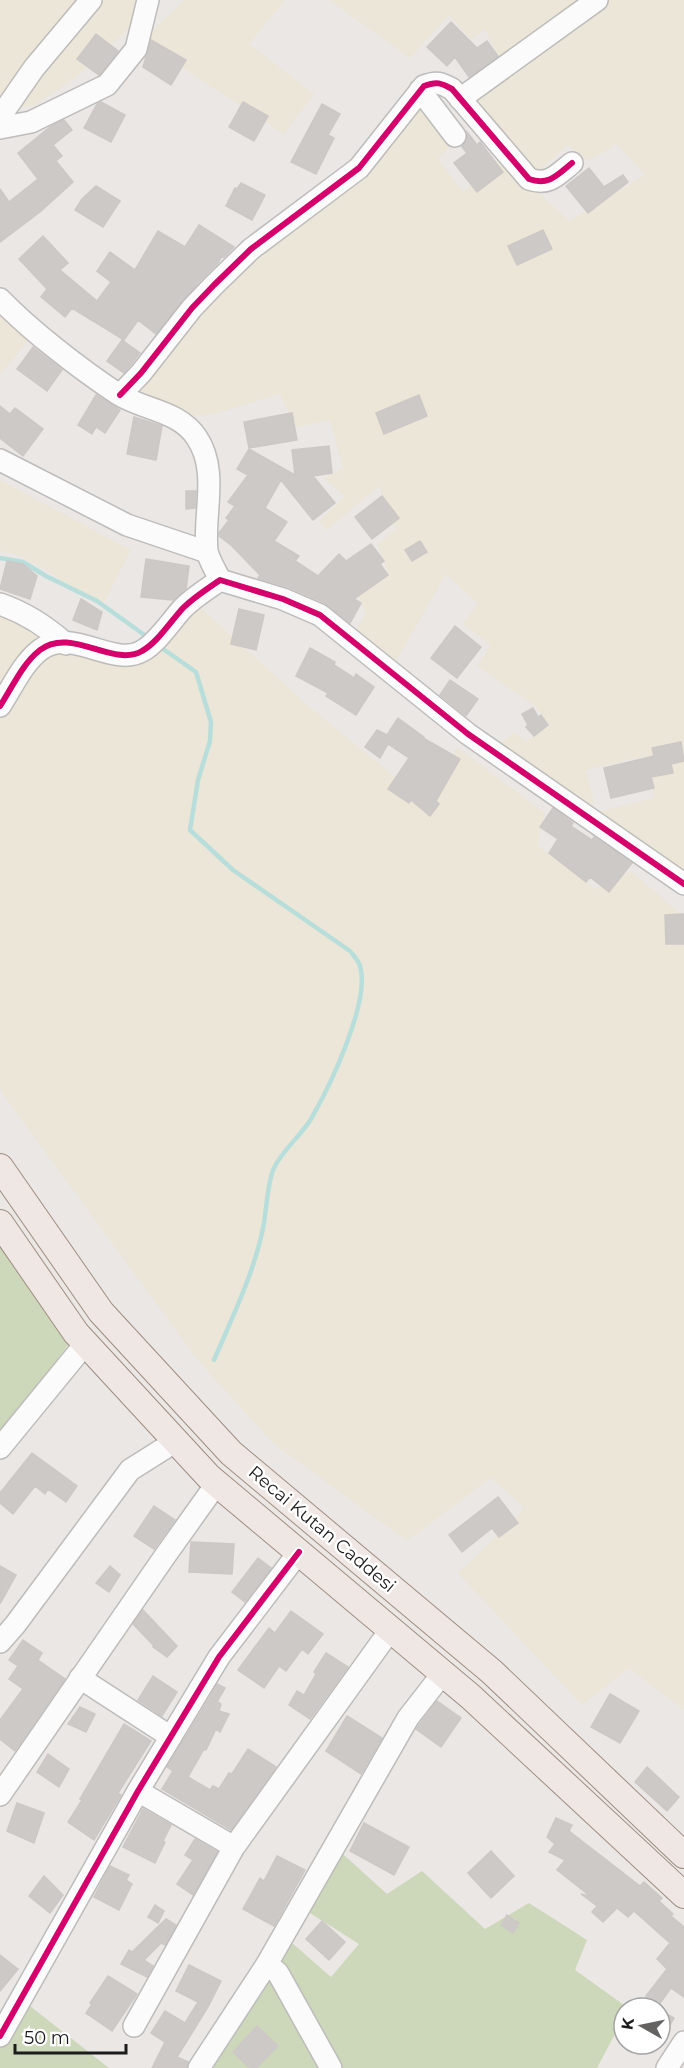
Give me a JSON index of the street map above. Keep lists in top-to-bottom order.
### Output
{
  "streets": {
    "main road": ["Recai Kutan Caddesi"]
  },
  "scale_bar": "50 m",
  "north": "left"
}
